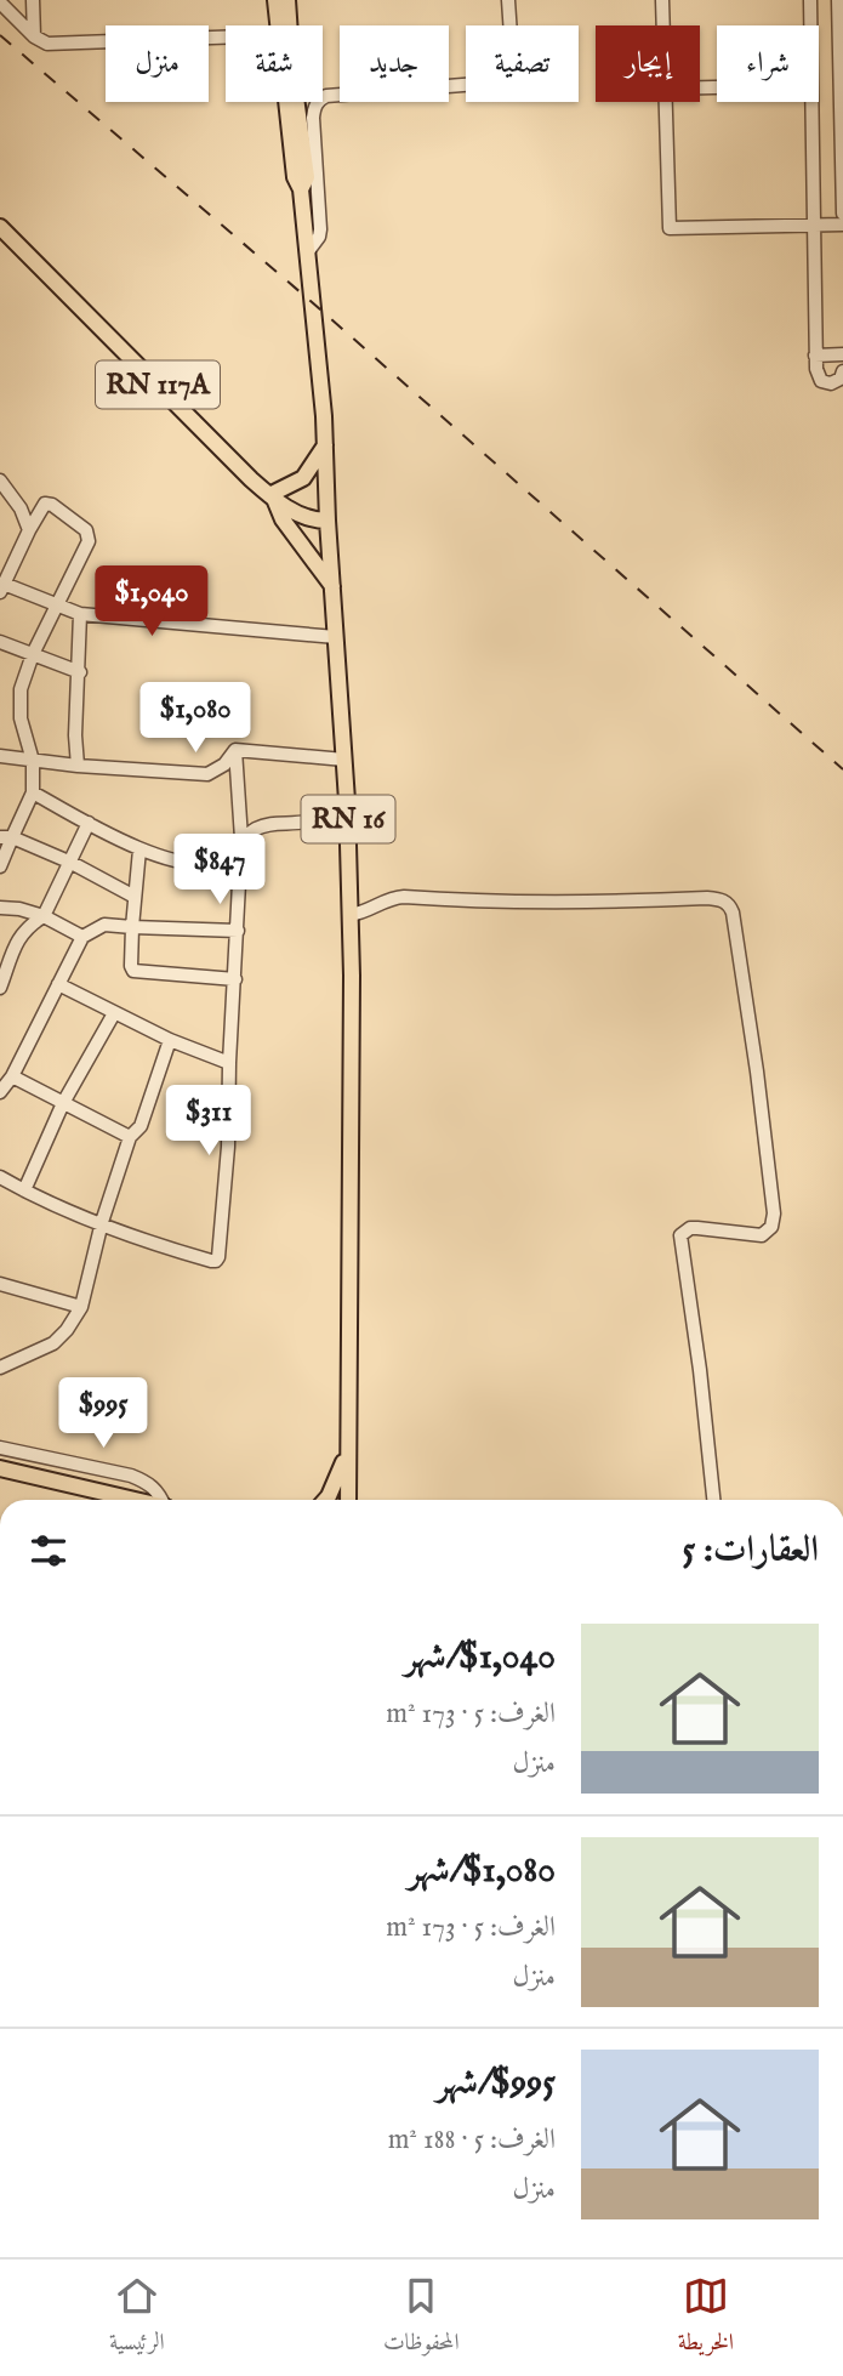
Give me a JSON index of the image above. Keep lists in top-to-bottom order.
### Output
{
  "streets": {
    "main road": ["RN 117A", "RN 16"]
  },
  "crossings": [
    ["RN 117A", "RN 16"]
  ],
  "page": {
    "chip": [
      "شراء",
      "إيجار",
      "تصفية",
      "جديد",
      "شقة",
      "منزل"
    ],
    "price": [
      "$1,040",
      "$1,080",
      "$847",
      "$311",
      "$995"
    ],
    "heading": "العقارات: 5",
    "list": [
      {
        "name": "$1,040/شهر",
        "note": "الغرف: 5 · 173 m² · منزل"
      },
      {
        "name": "$1,080/شهر",
        "note": "الغرف: 5 · 173 m² · منزل"
      },
      {
        "name": "$995/شهر",
        "note": "الغرف: 5 · 188 m² · منزل"
      }
    ],
    "tabs": ["الخريطة", "المحفوظات", "الرئيسية"]
  }
}
